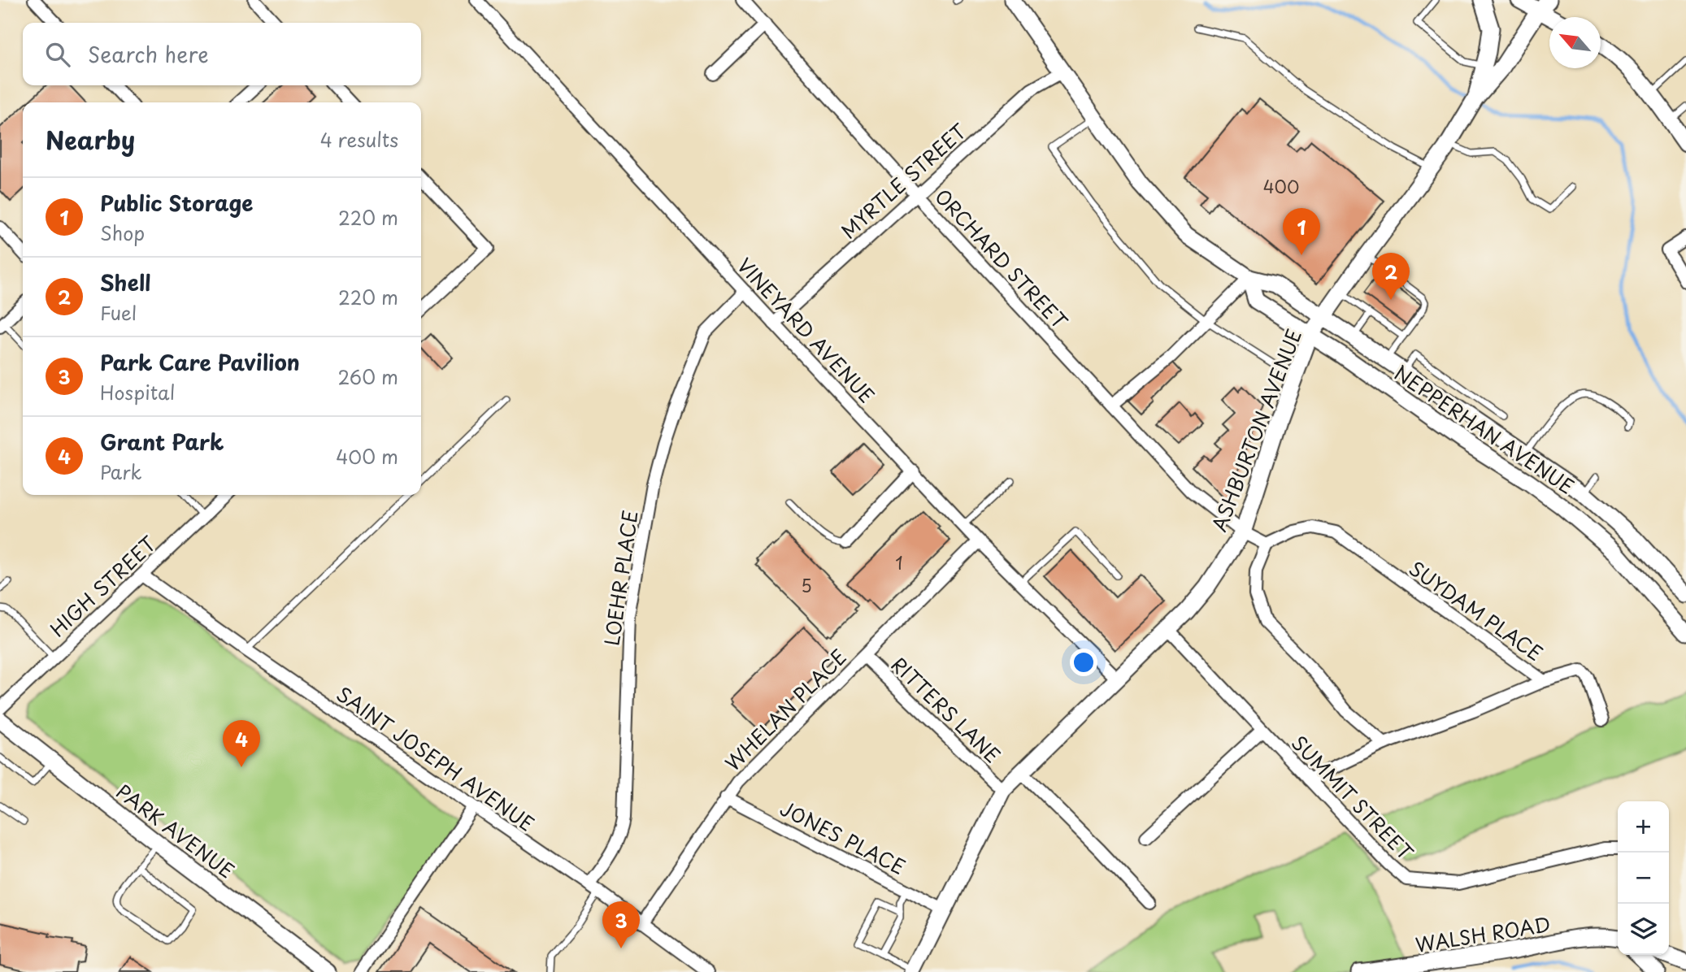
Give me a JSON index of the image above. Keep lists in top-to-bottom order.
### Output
{
  "streets": {
    "main road": [
      "NEPPERHAN AVENUE",
      "ASHBURTON AVENUE",
      "PARK AVENUE",
      "WALSH ROAD"
    ],
    "street": [
      "MYRTLE STREET",
      "ORCHARD STREET",
      "VINEYARD AVENUE",
      "LOEHR PLACE",
      "HIGH STREET",
      "SUYDAM PLACE",
      "WHELAN PLACE",
      "RITTERS LANE",
      "SAINT JOSEPH AVENUE",
      "SUMMIT STREET",
      "JONES PLACE"
    ]
  },
  "crossings": [
    ["MYRTLE STREET", "ORCHARD STREET"],
    ["MYRTLE STREET", "VINEYARD AVENUE"],
    ["MYRTLE STREET", "NEPPERHAN AVENUE"],
    ["ORCHARD STREET", "ASHBURTON AVENUE"],
    ["ORCHARD STREET", "SUYDAM PLACE"],
    ["VINEYARD AVENUE", "ASHBURTON AVENUE"],
    ["VINEYARD AVENUE", "LOEHR PLACE"],
    ["VINEYARD AVENUE", "WHELAN PLACE"],
    ["NEPPERHAN AVENUE", "ASHBURTON AVENUE"],
    ["ASHBURTON AVENUE", "RITTERS LANE"],
    ["ASHBURTON AVENUE", "SUMMIT STREET"],
    ["ASHBURTON AVENUE", "JONES PLACE"],
    ["LOEHR PLACE", "SAINT JOSEPH AVENUE"],
    ["HIGH STREET", "SAINT JOSEPH AVENUE"],
    ["SUYDAM PLACE", "SUMMIT STREET"],
    ["WHELAN PLACE", "RITTERS LANE"],
    ["WHELAN PLACE", "SAINT JOSEPH AVENUE"],
    ["WHELAN PLACE", "JONES PLACE"]
  ],
  "house_numbers": ["400", "1", "5"],
  "north": "top left",
  "page": {
    "search": "Search here",
    "heading": ["Nearby", "4 results"],
    "list": [
      {
        "mark": "1",
        "name": "Public Storage",
        "note": "Shop",
        "value": "220 m"
      },
      {
        "mark": "2",
        "name": "Shell",
        "note": "Fuel",
        "value": "220 m"
      },
      {
        "mark": "3",
        "name": "Park Care Pavilion",
        "note": "Hospital",
        "value": "260 m"
      },
      {
        "mark": "4",
        "name": "Grant Park",
        "note": "Park",
        "value": "400 m"
      }
    ],
    "pins": [
      "1",
      "2",
      "4",
      "3"
    ],
    "map_buttons": ["+", "−"]
  }
}
